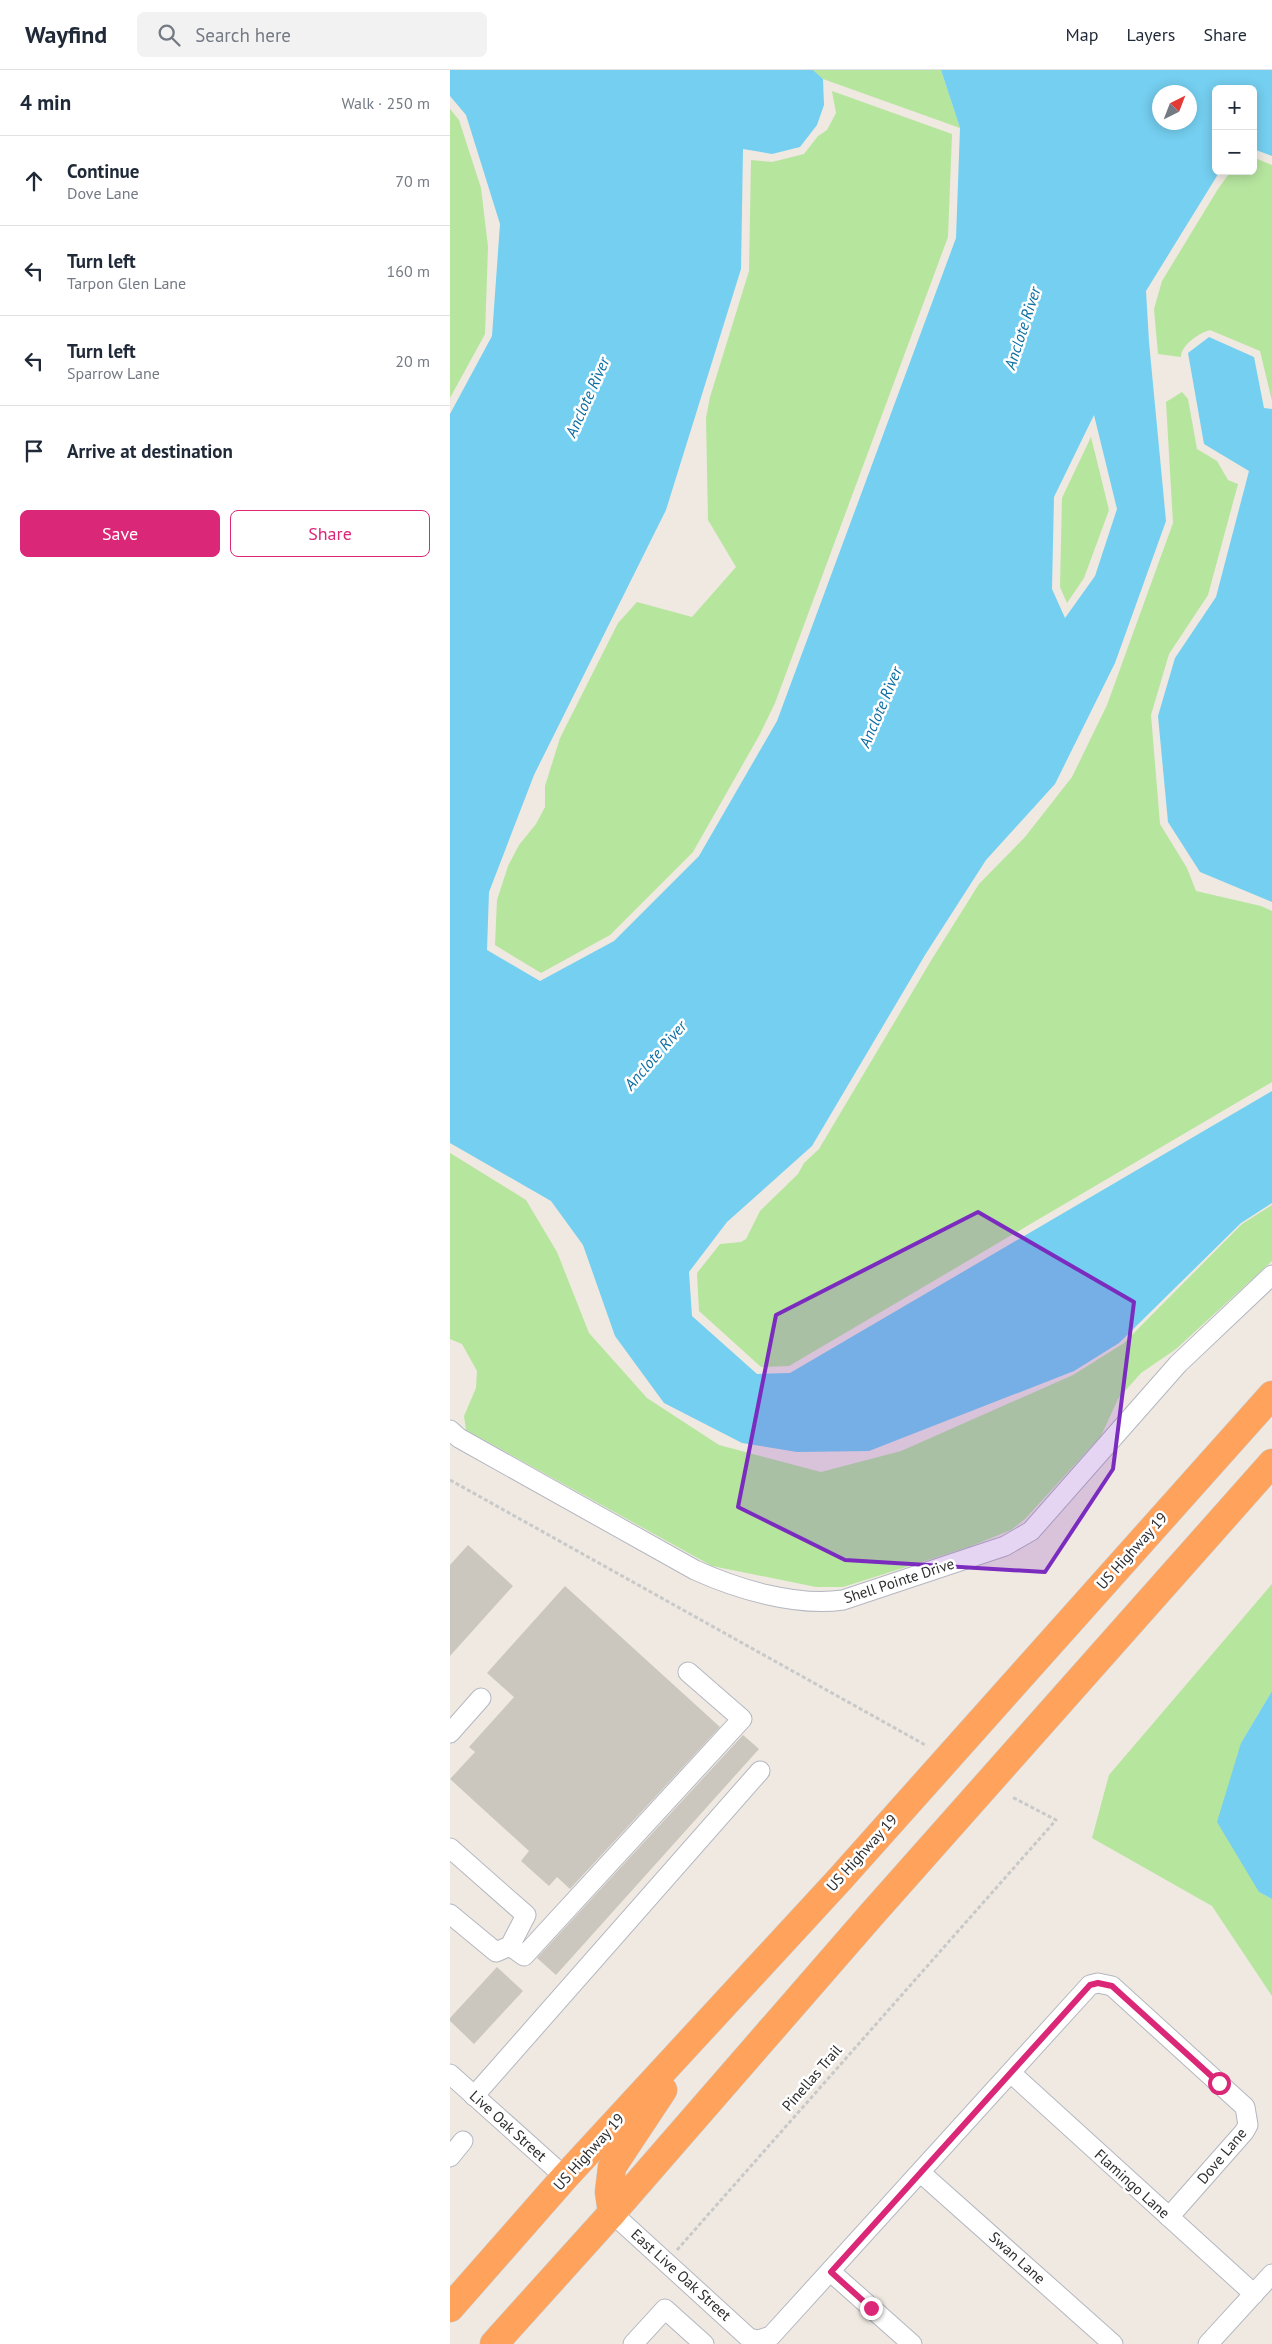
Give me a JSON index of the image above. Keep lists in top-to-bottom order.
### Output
{
  "streets": {
    "highway": ["US Highway 19"],
    "street": [
      "Shell Pointe Drive",
      "Live Oak Street",
      "Dove Lane",
      "Flamingo Lane",
      "Swan Lane",
      "East Live Oak Street"
    ],
    "path": ["Pinellas Trail"]
  },
  "crossings": [
    ["US Highway 19", "Live Oak Street"],
    ["Dove Lane", "Flamingo Lane"]
  ],
  "water": ["Anclote River"],
  "north": "top right",
  "page": {
    "header": "Wayfind",
    "search": "Search here",
    "nav": ["Map", "Layers", "Share"],
    "heading": ["4 min", "Walk · 250 m"],
    "map_buttons": ["+", "−"],
    "list": [
      ["Continue", "Dove Lane", "70 m"],
      ["Turn left", "Tarpon Glen Lane", "160 m"],
      ["Turn left", "Sparrow Lane", "20 m"],
      "Arrive at destination"
    ],
    "buttons": ["Save", "Share"]
  }
}
